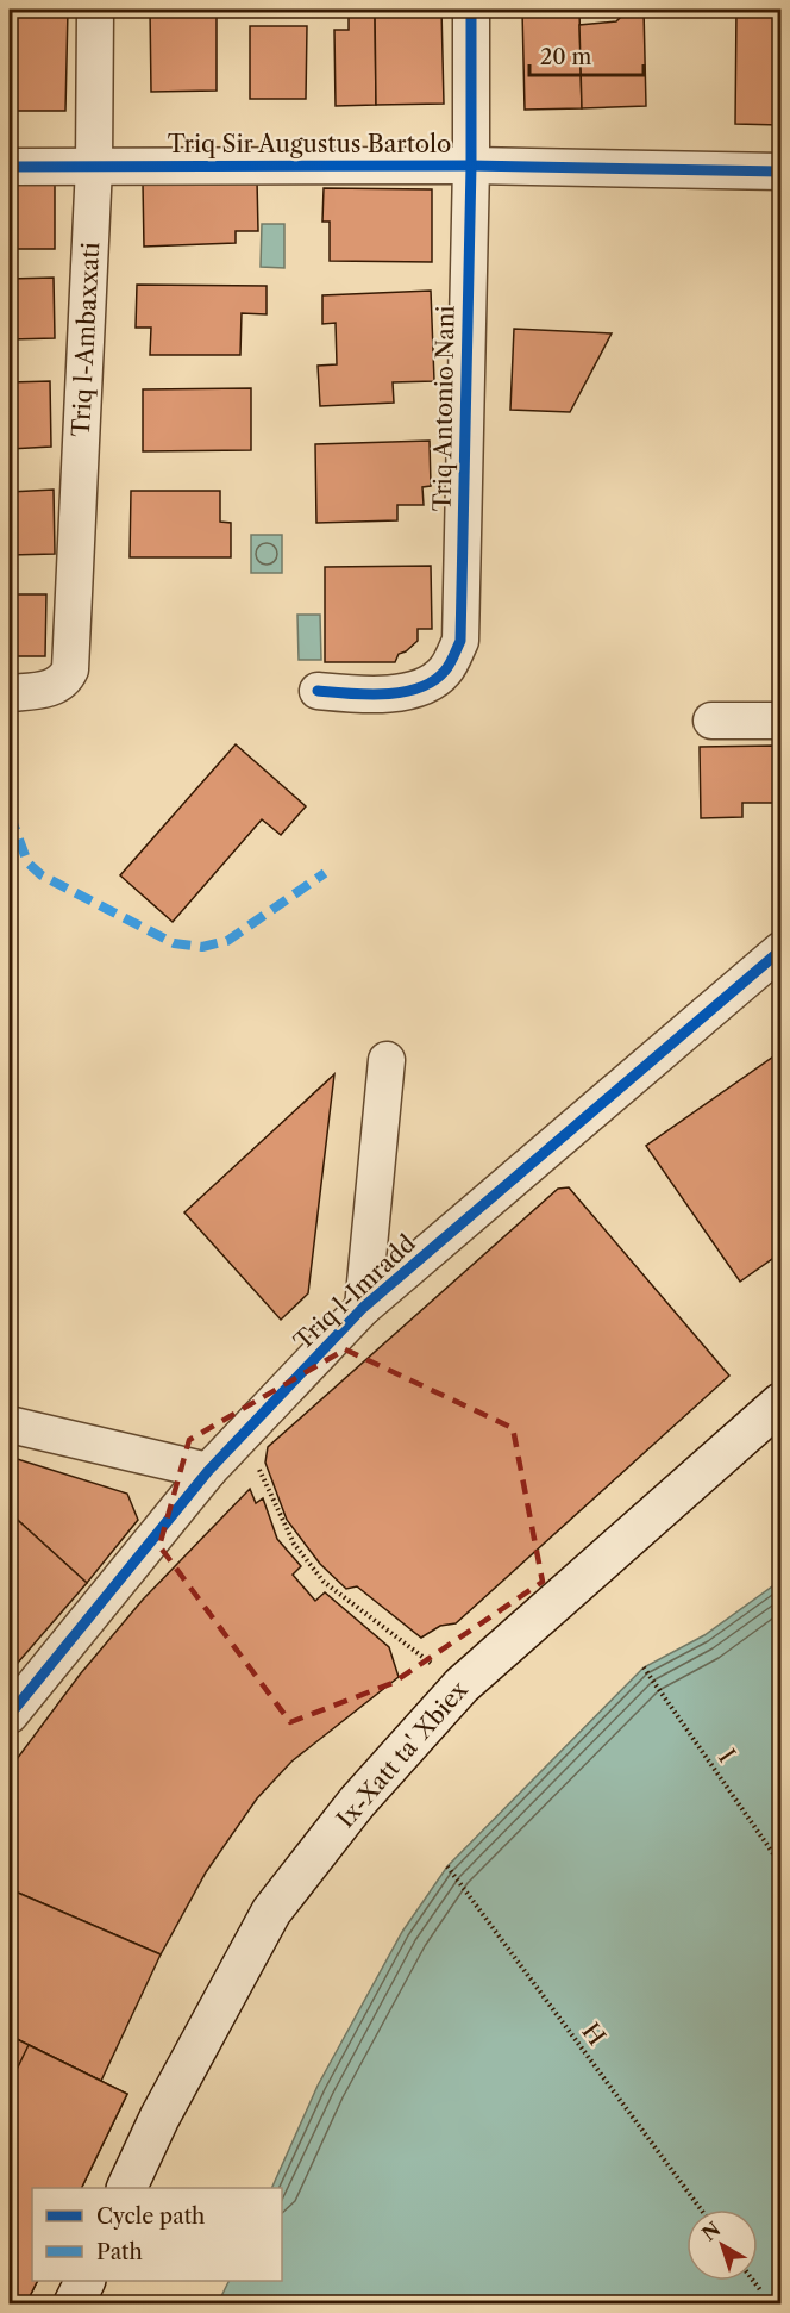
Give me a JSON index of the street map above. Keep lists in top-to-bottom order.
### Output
{
  "streets": {
    "main road": ["Ix-Xatt ta' Xbiex"],
    "street": [
      "Triq Sir Augustus Bartolo",
      "Triq l-Ambaxxati",
      "Triq Antonio Nani",
      "Triq l-Imradd"
    ],
    "path": ["I", "H"]
  },
  "crossings": [
    ["Triq Sir Augustus Bartolo", "Triq l-Ambaxxati"],
    ["Triq Sir Augustus Bartolo", "Triq Antonio Nani"]
  ],
  "legend": ["Cycle path", "Path"],
  "scale_bar": "20 m",
  "north": "top left"
}
